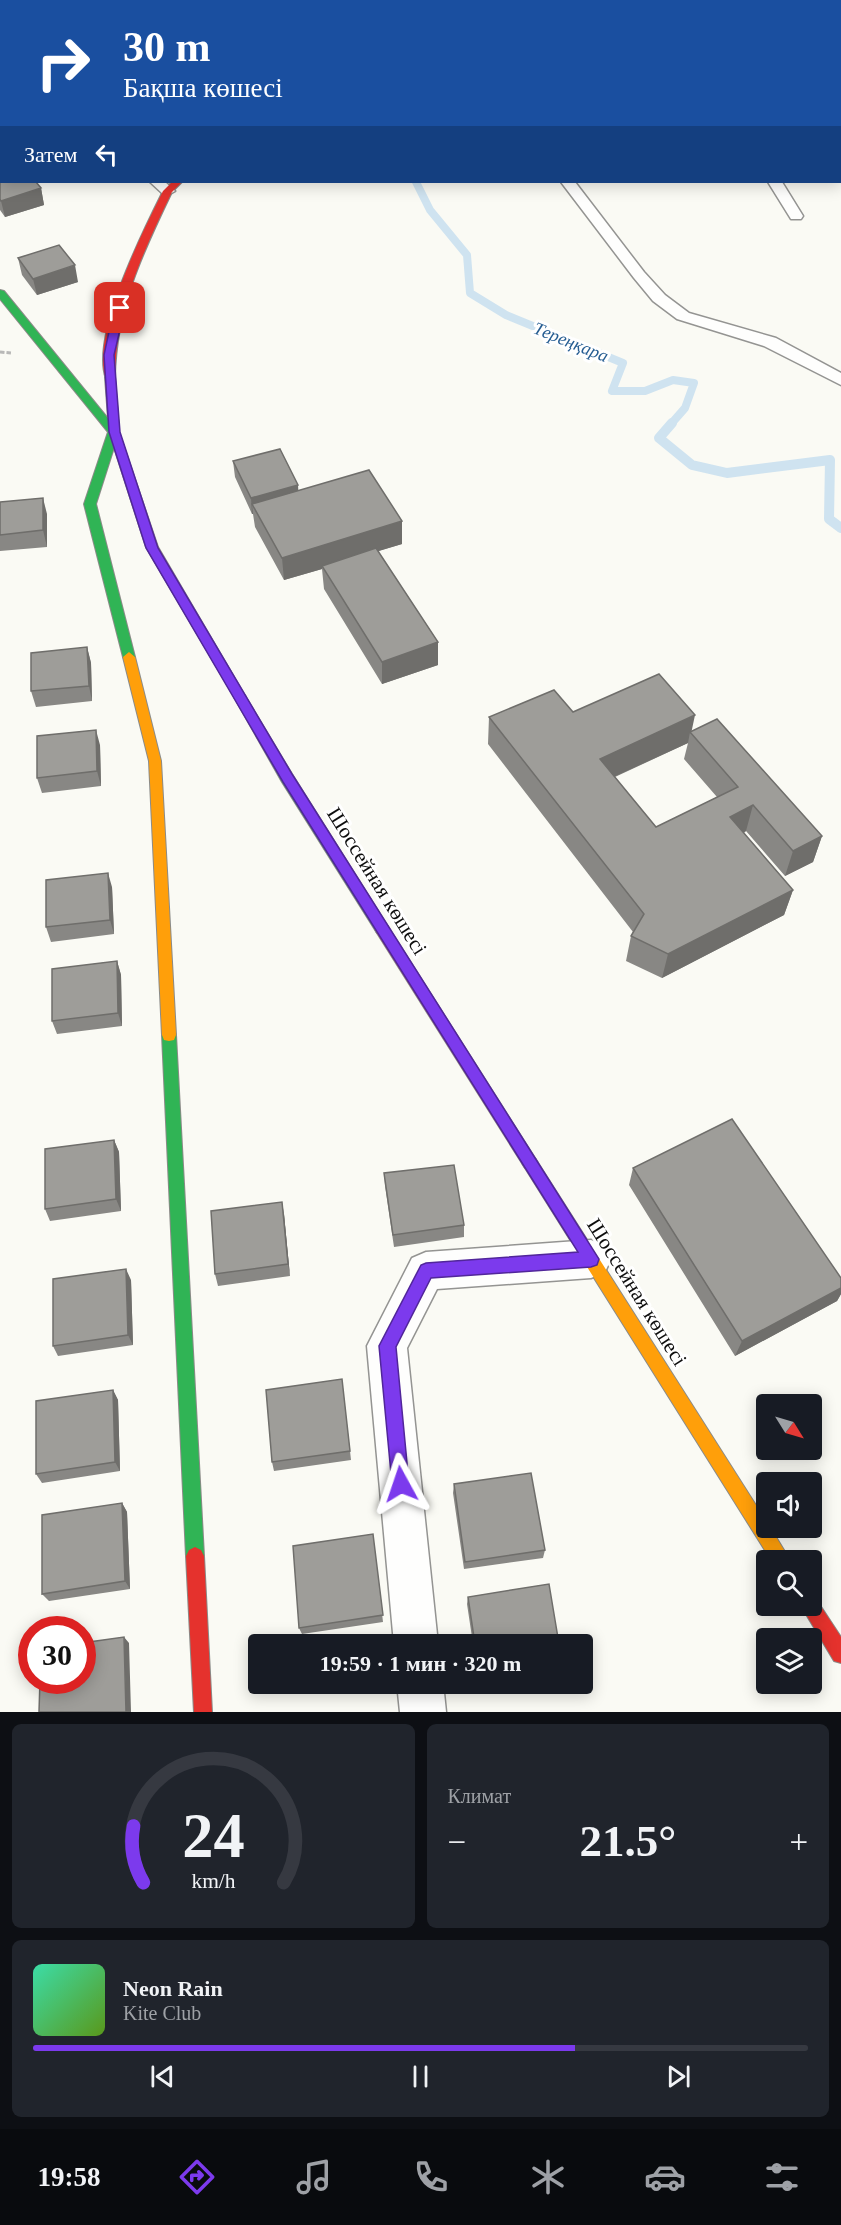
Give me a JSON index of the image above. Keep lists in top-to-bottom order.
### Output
{
  "streets": {
    "main road": ["Шоссейная көшесі"]
  },
  "water": ["Тереңқара"],
  "north": "bottom right",
  "page": {
    "turn": ["30 m", "Бақша көшесі"],
    "then": "Затем",
    "limit": "30",
    "trip": "19:59 · 1 мин · 320 m",
    "tile": "Климат",
    "heat": ["−", "21.5°", "+"],
    "song": ["Neon Rain", "Kite Club"],
    "tabs": "19:58",
    "gauge": ["24", "km/h"]
  }
}
